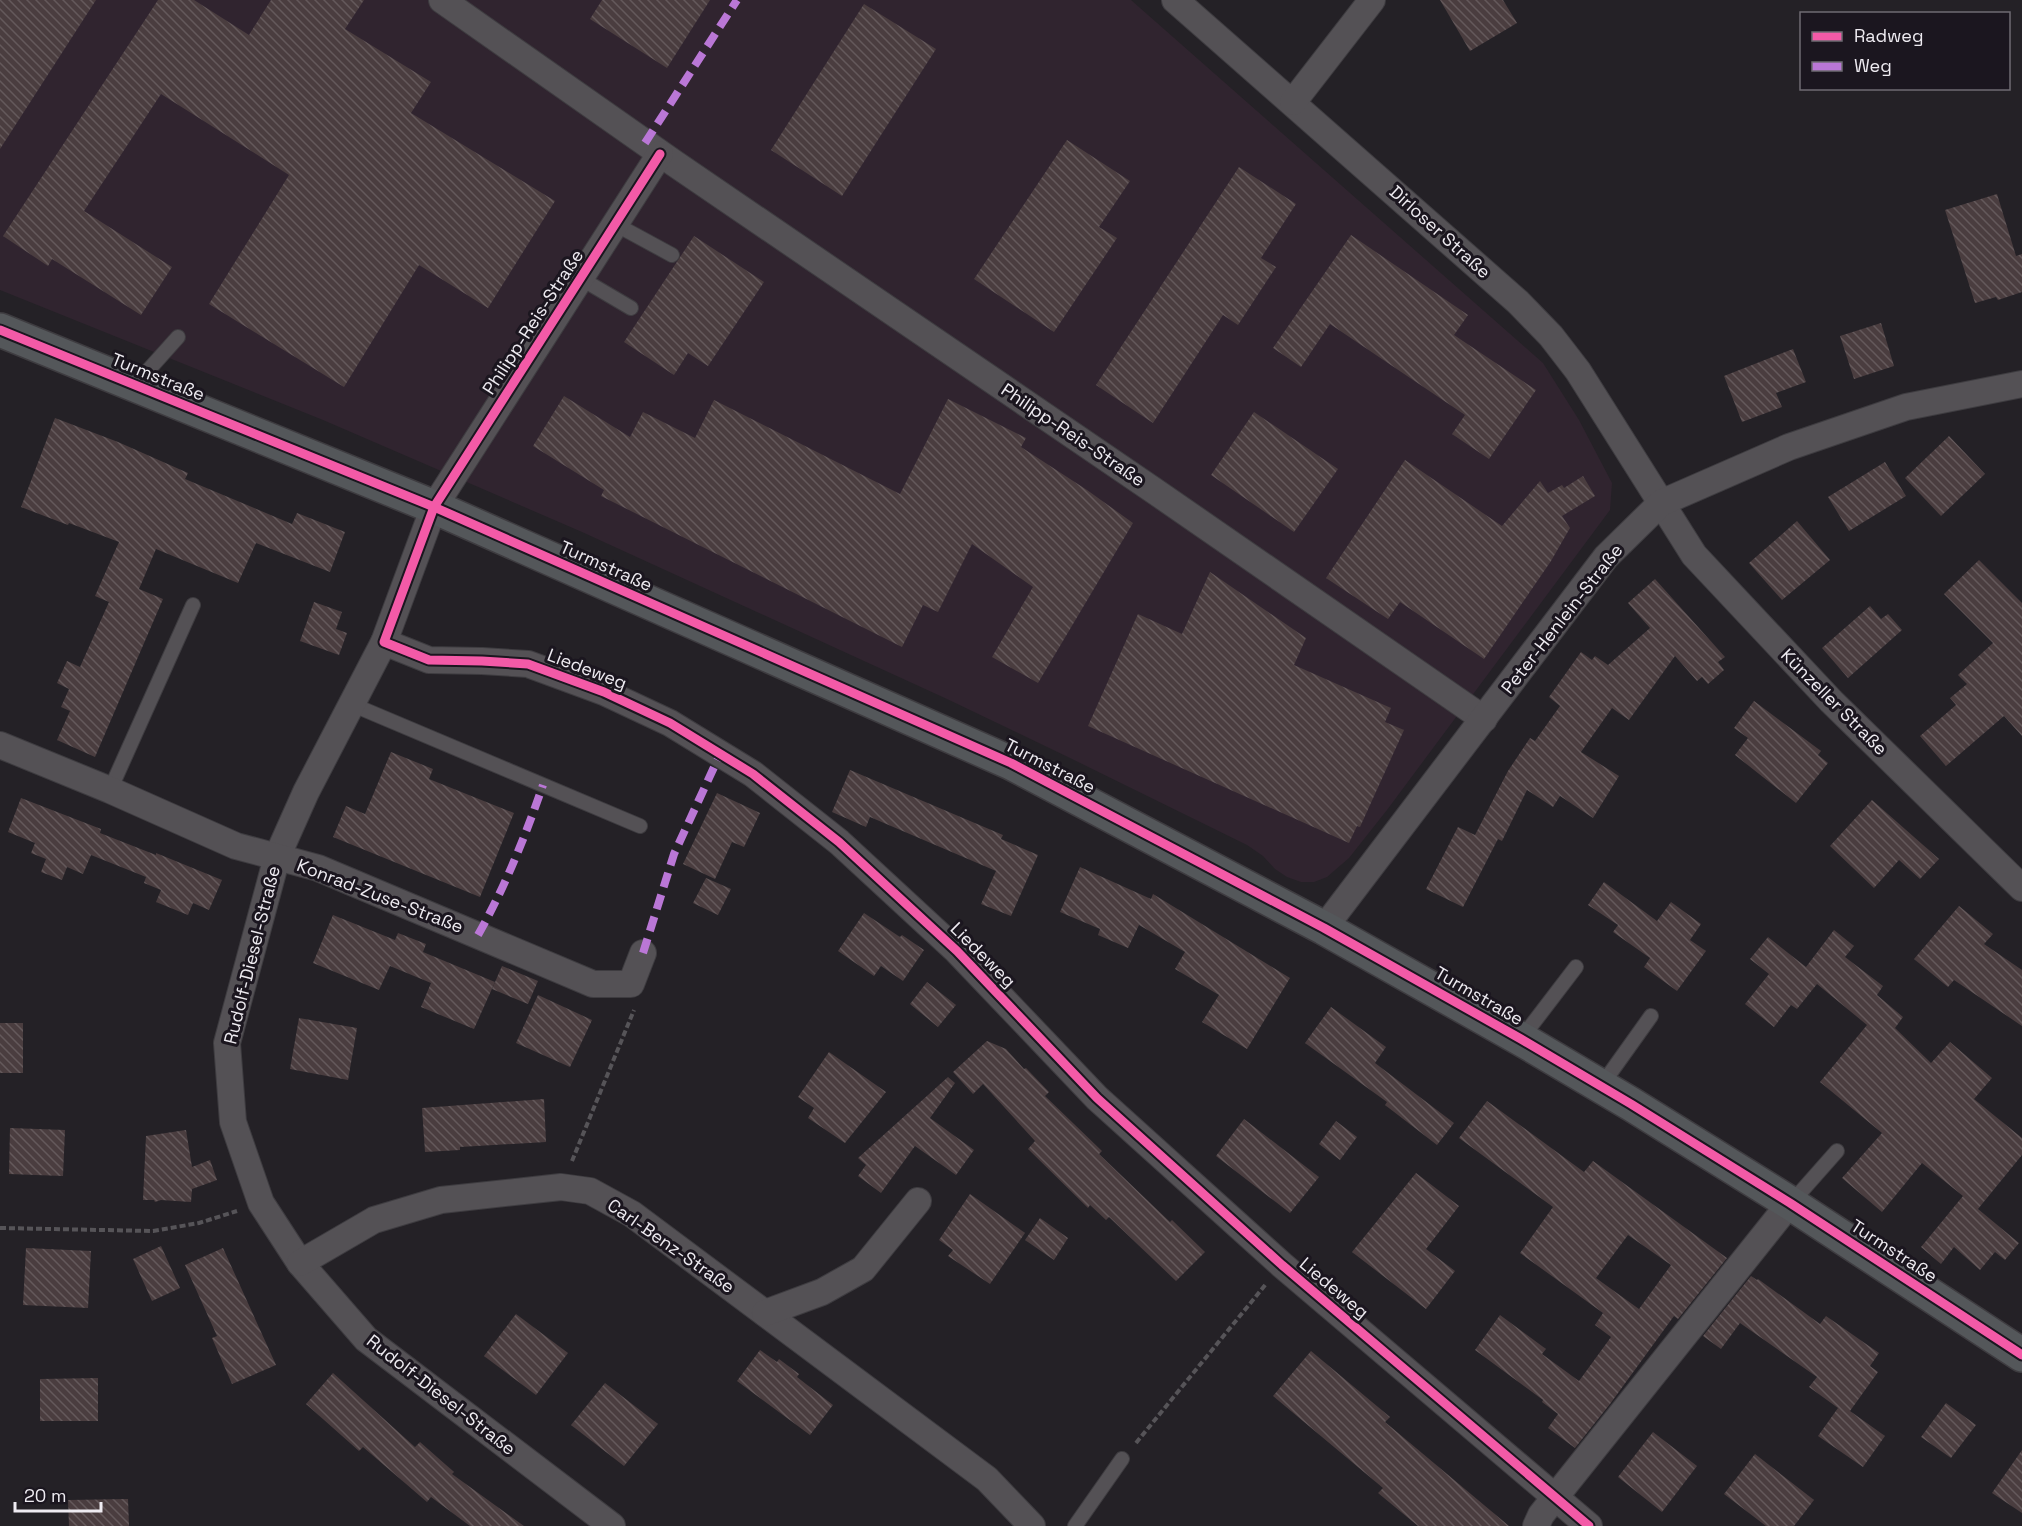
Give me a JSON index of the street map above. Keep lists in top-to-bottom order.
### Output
{
  "streets": {
    "main road": ["Turmstraße"],
    "street": [
      "Dirloser Straße",
      "Philipp-Reis-Straße",
      "Peter-Henlein-Straße",
      "Liedeweg",
      "Künzeller Straße",
      "Konrad-Zuse-Straße",
      "Rudolf-Diesel-Straße",
      "Carl-Benz-Straße"
    ]
  },
  "crossings": [
    ["Dirloser Straße", "Peter-Henlein-Straße"],
    ["Dirloser Straße", "Künzeller Straße"],
    ["Philipp-Reis-Straße", "Turmstraße"],
    ["Philipp-Reis-Straße", "Peter-Henlein-Straße"],
    ["Turmstraße", "Peter-Henlein-Straße"],
    ["Peter-Henlein-Straße", "Künzeller Straße"],
    ["Liedeweg", "Rudolf-Diesel-Straße"],
    ["Konrad-Zuse-Straße", "Rudolf-Diesel-Straße"],
    ["Rudolf-Diesel-Straße", "Carl-Benz-Straße"]
  ],
  "legend": ["Radweg", "Weg"],
  "scale_bar": "20 m"
}
